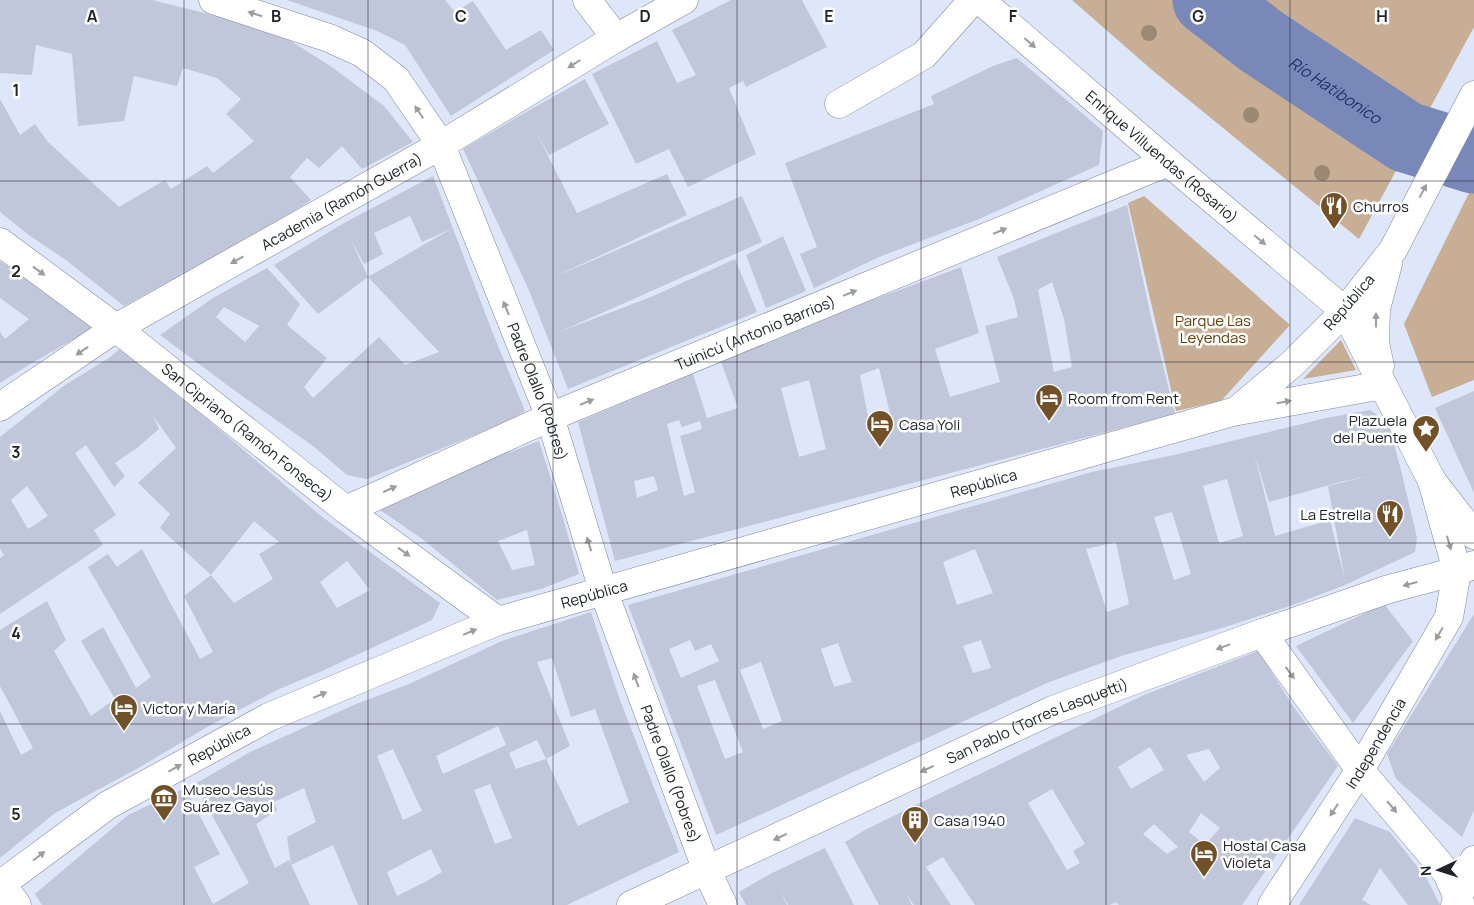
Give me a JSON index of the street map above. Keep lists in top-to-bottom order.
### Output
{
  "streets": {
    "street": [
      "Enrique Villuendas (Rosario)",
      "Academia (Ramón Guerra)",
      "República",
      "Tuinicú (Antonio Barrios)",
      "Padre Olallo (Pobres)",
      "San Cipriano (Ramón Fonseca)",
      "San Pablo (Torres Lasquetti)",
      "Independencia"
    ]
  },
  "crossings": [
    ["Enrique Villuendas (Rosario)", "República"],
    ["Enrique Villuendas (Rosario)", "Tuinicú (Antonio Barrios)"],
    ["Enrique Villuendas (Rosario)", "Independencia"],
    ["Academia (Ramón Guerra)", "Padre Olallo (Pobres)"],
    ["Academia (Ramón Guerra)", "San Cipriano (Ramón Fonseca)"],
    ["República", "Padre Olallo (Pobres)"],
    ["República", "San Cipriano (Ramón Fonseca)"],
    ["República", "Independencia"],
    ["Tuinicú (Antonio Barrios)", "Padre Olallo (Pobres)"],
    ["Tuinicú (Antonio Barrios)", "San Cipriano (Ramón Fonseca)"],
    ["Padre Olallo (Pobres)", "San Pablo (Torres Lasquetti)"],
    ["San Pablo (Torres Lasquetti)", "Independencia"]
  ],
  "one_way": [
    "Enrique Villuendas (Rosario)",
    "Academia (Ramón Guerra)",
    "República",
    "Tuinicú (Antonio Barrios)",
    "Padre Olallo (Pobres)",
    "San Cipriano (Ramón Fonseca)",
    "San Pablo (Torres Lasquetti)",
    "Independencia"
  ],
  "water": ["Río Hatibonico"],
  "parks": ["Parque Las Leyendas"],
  "places": {
    "restaurant": ["Churros", "La Estrella"],
    "hotel": [
      "Room from Rent",
      "Casa Yoli",
      "Victor y María",
      "Hostal Casa Violeta"
    ],
    "place": ["Plazuela del Puente"],
    "museum": ["Museo Jesús Suárez Gayol"],
    "building": ["Casa 1940"]
  },
  "north": "left",
  "grid": {
    "columns": [
      "A",
      "B",
      "C",
      "D",
      "E",
      "F",
      "G",
      "H"
    ],
    "rows": [
      "1",
      "2",
      "3",
      "4",
      "5"
    ]
  }
}
